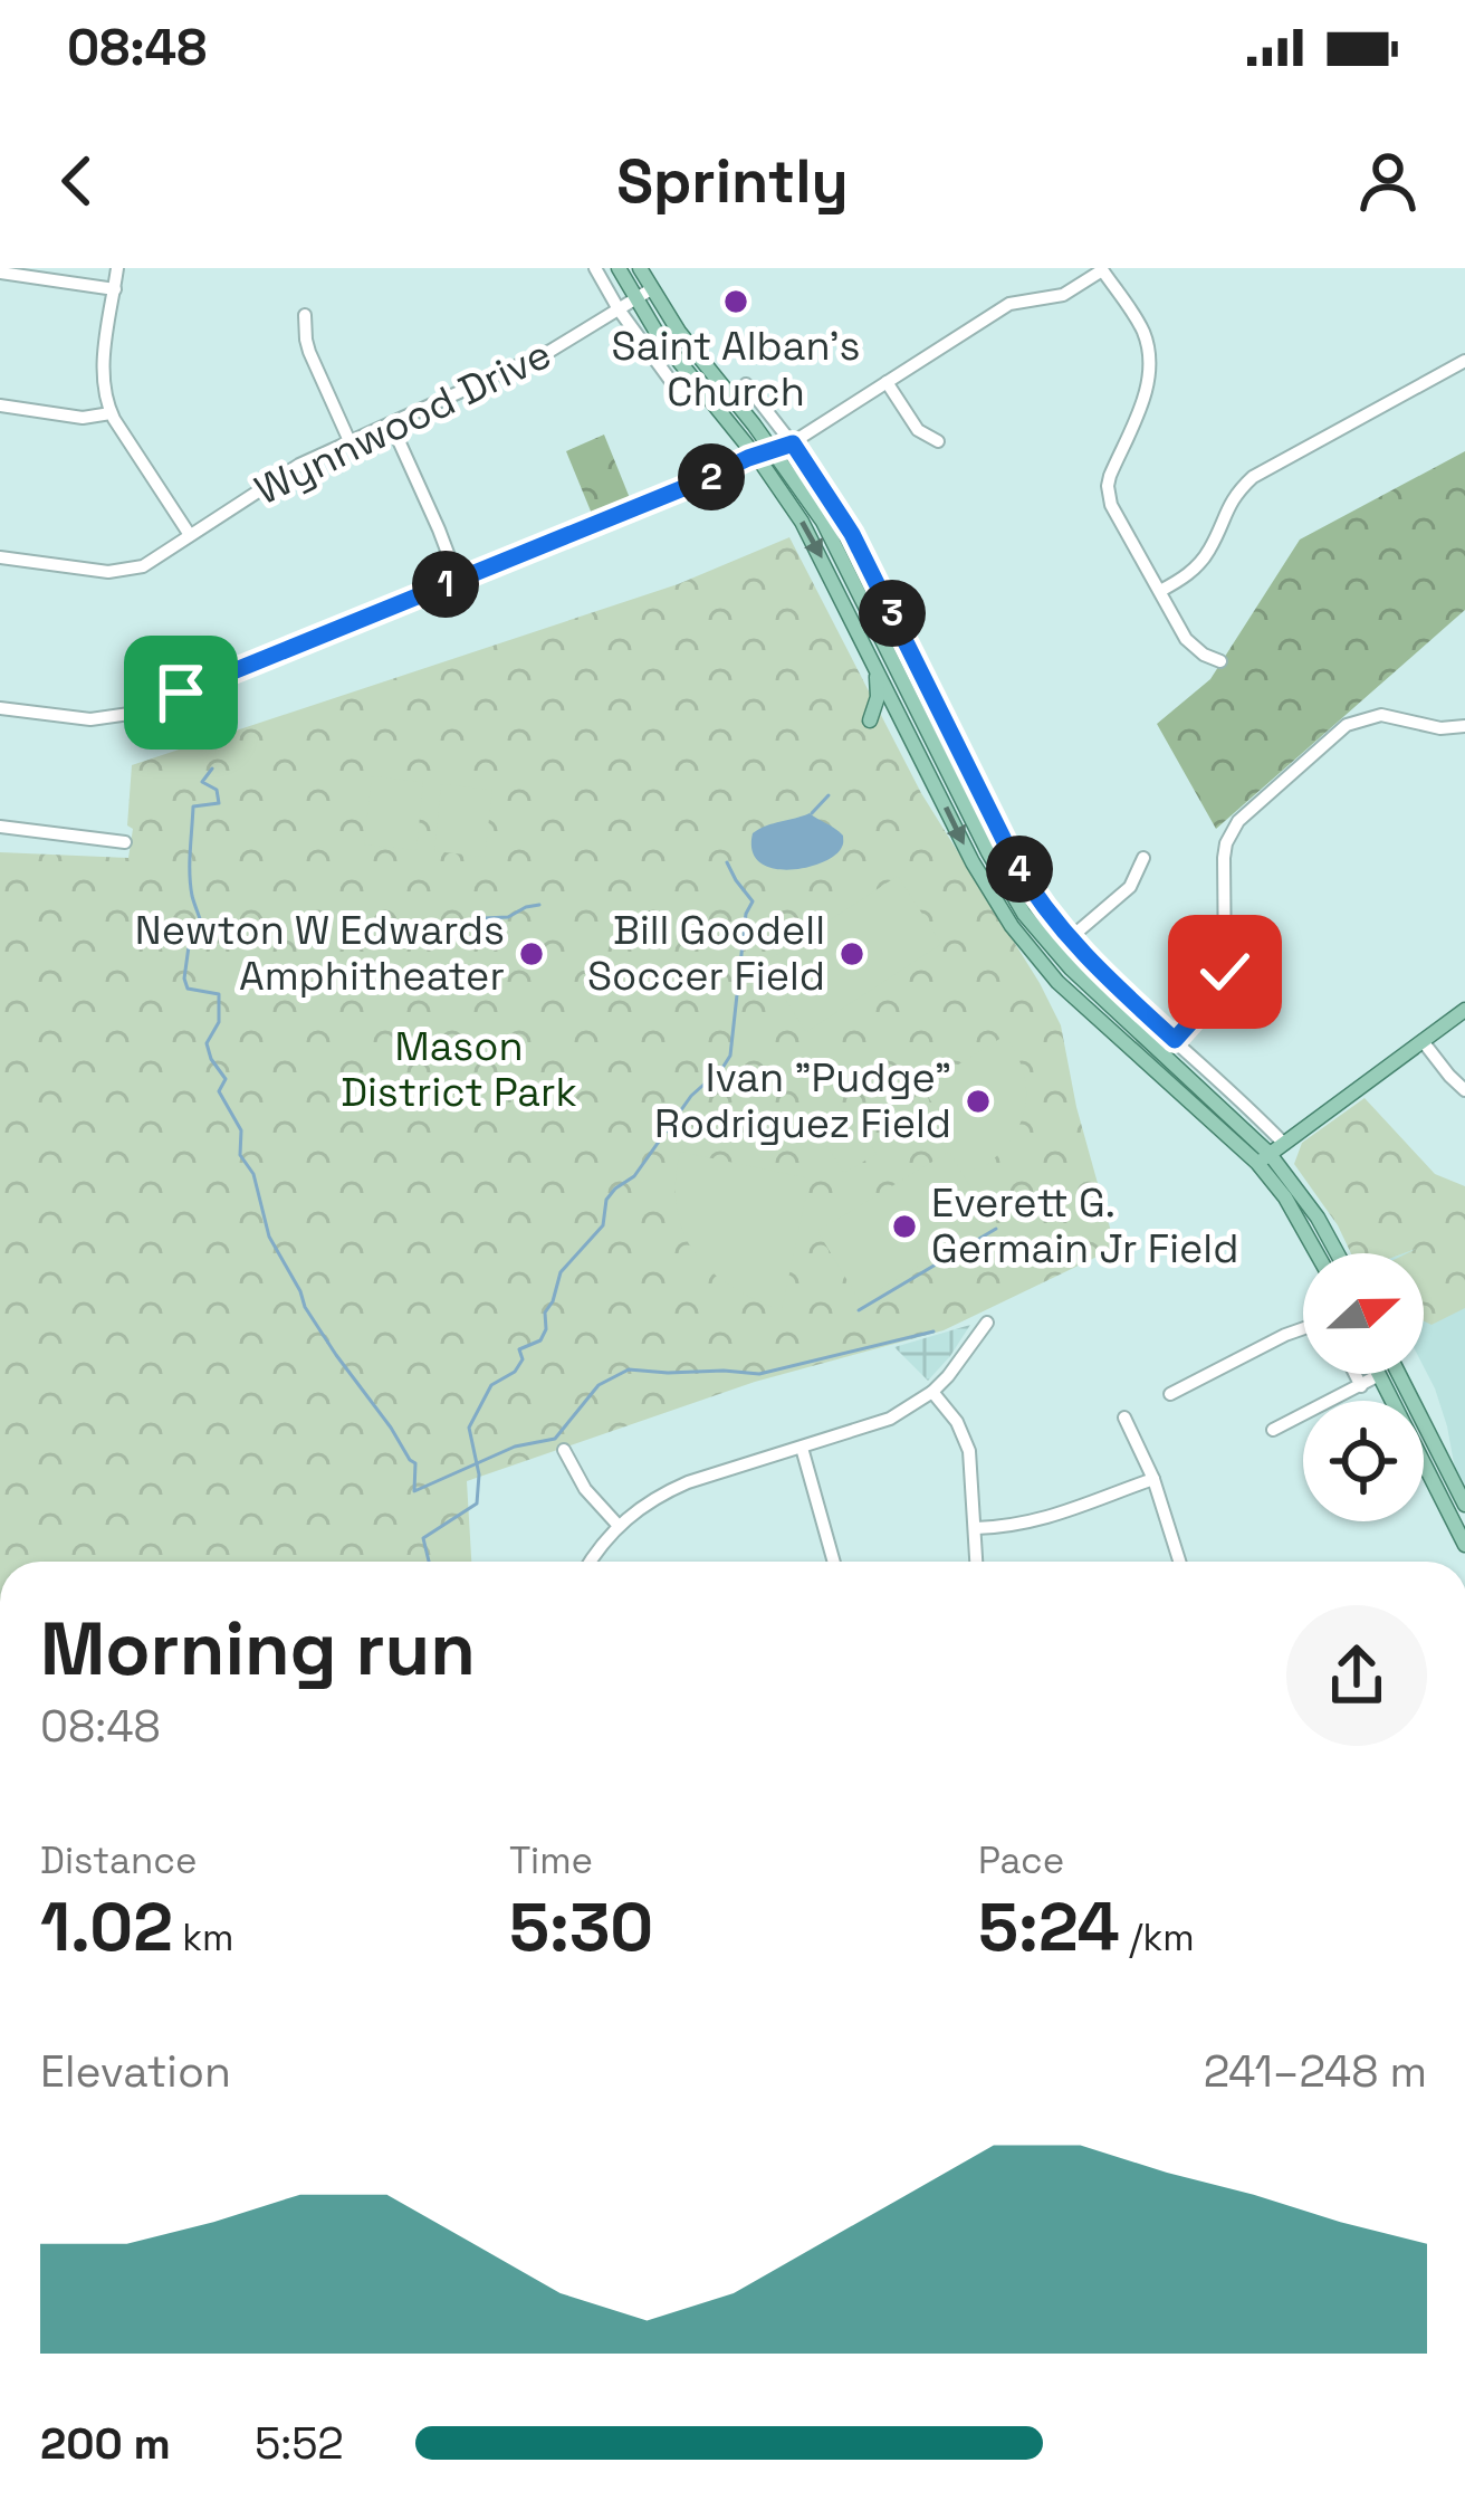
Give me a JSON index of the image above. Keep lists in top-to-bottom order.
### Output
{
  "streets": {
    "street": ["Wynnwood Drive"]
  },
  "parks": ["Mason District Park"],
  "places": [
    "Saint Alban's Church",
    "Newton W Edwards Amphitheater",
    "Bill Goodell Soccer Field",
    "Ivan \"Pudge\" Rodriguez Field",
    "Everett G. Germain Jr Field"
  ],
  "north": "right",
  "page": {
    "status": "08:48",
    "header": "Sprintly",
    "pins": [
      "2",
      "1",
      "3",
      "4"
    ],
    "heading": ["Morning run", "08:48"],
    "stats": [
      ["Distance", "1.02 km"],
      ["Time", "5:30"],
      ["Pace", "5:24 /km"]
    ],
    "chart": ["Elevation", "241–248 m"],
    "list": [
      {
        "name": "200 m",
        "note": "5:52"
      }
    ]
  }
}
